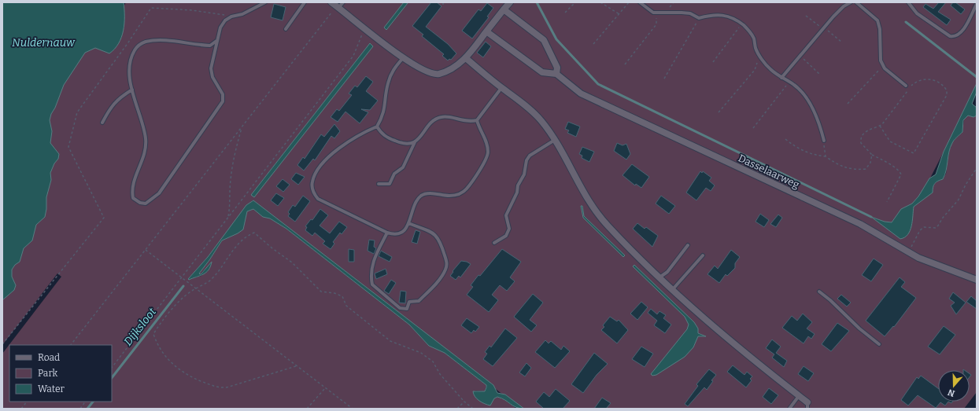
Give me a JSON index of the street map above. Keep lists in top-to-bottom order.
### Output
{
  "streets": {
    "street": ["Dasselaarweg"]
  },
  "water": ["Nuldernauw", "Dijksloot"],
  "legend": ["Road", "Park", "Water"],
  "north": "bottom"
}
